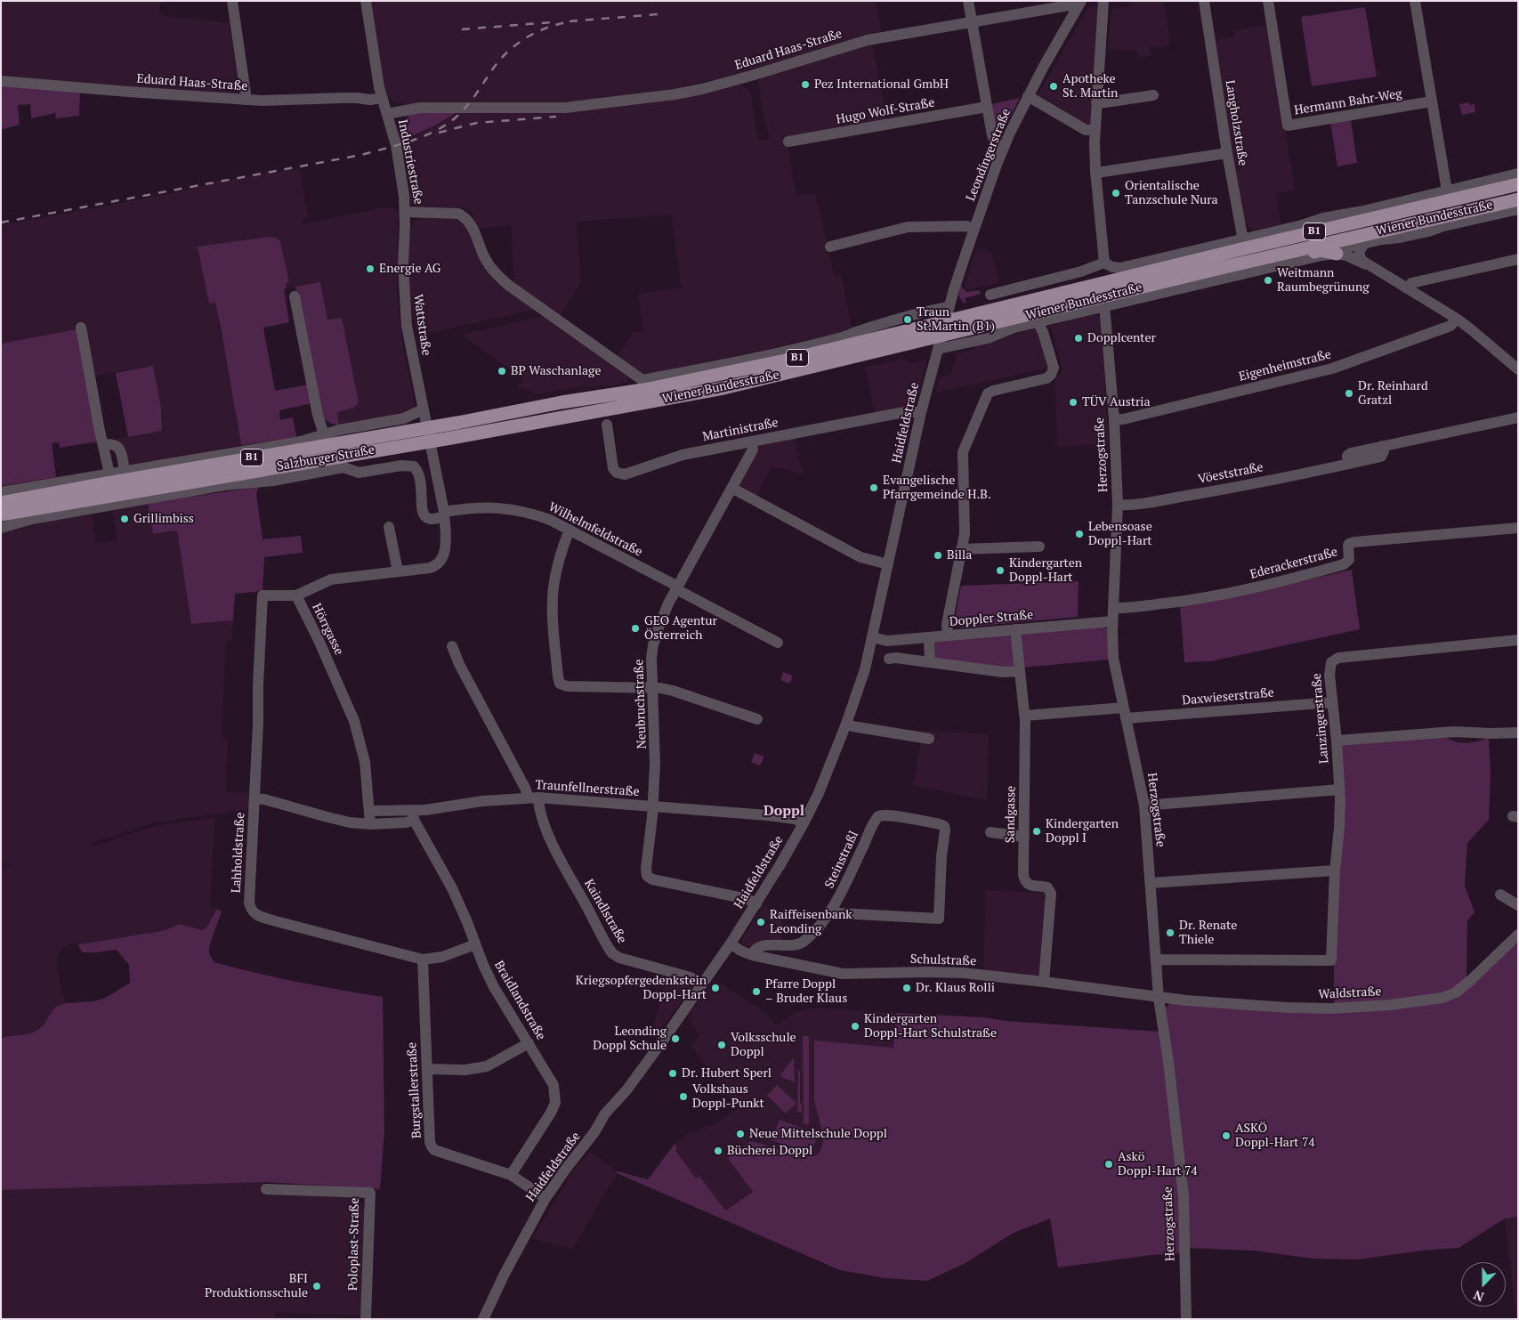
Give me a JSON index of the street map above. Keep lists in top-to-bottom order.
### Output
{
  "streets": {
    "main road": ["Wiener Bundesstraße", "B1", "Salzburger Straße"],
    "street": [
      "Eduard Haas-Straße",
      "Hermann Bahr-Weg",
      "Hugo Wolf-Straße",
      "Langholzstraße",
      "Leondingerstraße",
      "Industriestraße",
      "Wattstraße",
      "Eigenheimstraße",
      "Haidfeldstraße",
      "Martinistraße",
      "Herzogstraße",
      "Vöeststraße",
      "Wilhelmfeldstraße",
      "Ederackerstraße",
      "Doppler Straße",
      "Hörrgasse",
      "Daxwieserstraße",
      "Neubruchstraße",
      "Lanzingerstraße",
      "Traunfellnerstraße",
      "Sandgasse",
      "Lahholdstraße",
      "Steinstraßl",
      "Kaindlstraße",
      "Schulstraße",
      "Waldstraße",
      "Braidlandstraße",
      "Burgstallerstraße",
      "Poloplast-Straße"
    ]
  },
  "crossings": [
    ["Eduard Haas-Straße", "Leondingerstraße"],
    ["Eduard Haas-Straße", "Industriestraße"],
    ["Langholzstraße", "Wiener Bundesstraße"],
    ["Leondingerstraße", "Wiener Bundesstraße"],
    ["Leondingerstraße", "Haidfeldstraße"],
    ["Industriestraße", "Wiener Bundesstraße"],
    ["Industriestraße", "Wattstraße"],
    ["Industriestraße", "Salzburger Straße"],
    ["Wiener Bundesstraße", "Haidfeldstraße"],
    ["Wiener Bundesstraße", "Herzogstraße"],
    ["Wiener Bundesstraße", "Salzburger Straße"],
    ["Wattstraße", "Salzburger Straße"],
    ["Eigenheimstraße", "Herzogstraße"],
    ["Haidfeldstraße", "Martinistraße"],
    ["Haidfeldstraße", "Doppler Straße"],
    ["Haidfeldstraße", "Neubruchstraße"],
    ["Haidfeldstraße", "Traunfellnerstraße"],
    ["Haidfeldstraße", "Kaindlstraße"],
    ["Haidfeldstraße", "Schulstraße"],
    ["Haidfeldstraße", "Burgstallerstraße"],
    ["Martinistraße", "Neubruchstraße"],
    ["Herzogstraße", "Vöeststraße"],
    ["Herzogstraße", "Ederackerstraße"],
    ["Herzogstraße", "Doppler Straße"],
    ["Herzogstraße", "Daxwieserstraße"],
    ["Herzogstraße", "Lanzingerstraße"],
    ["Herzogstraße", "Schulstraße"],
    ["Herzogstraße", "Waldstraße"],
    ["Salzburger Straße", "Wilhelmfeldstraße"],
    ["Salzburger Straße", "Hörrgasse"],
    ["Wilhelmfeldstraße", "Hörrgasse"],
    ["Wilhelmfeldstraße", "Neubruchstraße"],
    ["Doppler Straße", "Sandgasse"],
    ["Hörrgasse", "Traunfellnerstraße"],
    ["Hörrgasse", "Lahholdstraße"],
    ["Daxwieserstraße", "Lanzingerstraße"],
    ["Daxwieserstraße", "Sandgasse"],
    ["Neubruchstraße", "Traunfellnerstraße"],
    ["Traunfellnerstraße", "Lahholdstraße"],
    ["Traunfellnerstraße", "Kaindlstraße"],
    ["Traunfellnerstraße", "Braidlandstraße"],
    ["Sandgasse", "Schulstraße"],
    ["Lahholdstraße", "Braidlandstraße"],
    ["Lahholdstraße", "Burgstallerstraße"],
    ["Steinstraßl", "Schulstraße"],
    ["Schulstraße", "Waldstraße"],
    ["Braidlandstraße", "Burgstallerstraße"]
  ],
  "districts": ["Doppl"],
  "places": [
    "Pez International GmbH",
    "Apotheke St. Martin",
    "Orientalische Tanzschule Nura",
    "Energie AG",
    "Weitmann Raumbegrünung",
    "Traun St.Martin (B1)",
    "Dopplcenter",
    "BP Waschanlage",
    "Dr. Reinhard Gratzl",
    "TÜV Austria",
    "Evangelische Pfarrgemeinde H.B.",
    "Grillimbiss",
    "Lebensoase Doppl-Hart",
    "Billa",
    "Kindergarten Doppl-Hart",
    "GEO Agentur Österreich",
    "Kindergarten Doppl I",
    "Raiffeisenbank Leonding",
    "Dr. Renate Thiele",
    "Kriegsopfergedenkstein Doppl-Hart",
    "Dr. Klaus Rolli",
    "Pfarre Doppl – Bruder Klaus",
    "Kindergarten Doppl-Hart Schulstraße",
    "Leonding Doppl Schule",
    "Volksschule Doppl",
    "Dr. Hubert Sperl",
    "Volkshaus Doppl-Punkt",
    "Neue Mittelschule Doppl",
    "ASKÖ Doppl-Hart 74",
    "Bücherei Doppl",
    "Askö Doppl-Hart 74",
    "BFI Produktionsschule"
  ],
  "north": "bottom"
}
